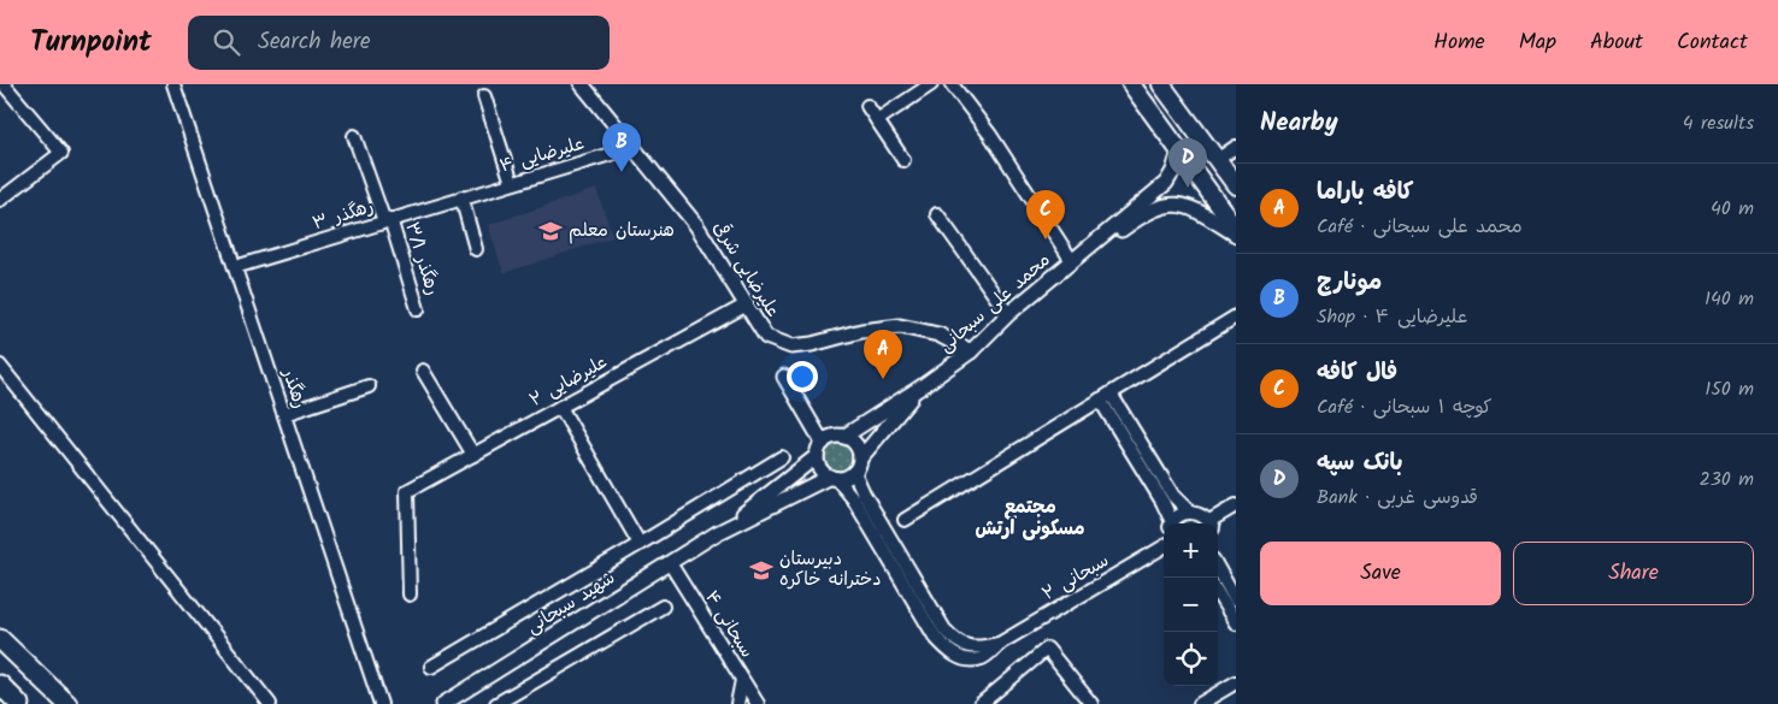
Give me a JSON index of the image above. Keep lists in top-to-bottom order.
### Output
{
  "streets": {
    "street": [
      "۴ علیرضایی",
      "۳ رهگذر",
      "۳/۱ رهگذر",
      "علیرضایی شرقی",
      "محمد علی سبحانی",
      "۲ علیرضایی",
      "رهگذر",
      "سبحانی ۲",
      "شهید سبحانی",
      "سبحانی ۴"
    ]
  },
  "crossings": [
    ["۴ علیرضایی", "۳ رهگذر"],
    ["۴ علیرضایی", "علیرضایی شرقی"],
    ["۳ رهگذر", "۳/۱ رهگذر"],
    ["۳ رهگذر", "رهگذر"],
    ["علیرضایی شرقی", "محمد علی سبحانی"],
    ["علیرضایی شرقی", "۲ علیرضایی"],
    ["محمد علی سبحانی", "شهید سبحانی"],
    ["شهید سبحانی", "سبحانی ۴"]
  ],
  "districts": ["مجتمع مسکونی ارتش"],
  "places": {
    "school or university": ["هنرستان معلم", "دبیرستان دخترانه خاکره"]
  },
  "page": {
    "header": "Turnpoint",
    "search": "Search here",
    "nav": [
      "Home",
      "Map",
      "About",
      "Contact"
    ],
    "heading": ["Nearby", "4 results"],
    "pins": [
      "B",
      "D",
      "C",
      "A"
    ],
    "list": [
      {
        "mark": "A",
        "name": "کافه باراما",
        "note": "Café · محمد علی سبحانی",
        "value": "40 m"
      },
      {
        "mark": "B",
        "name": "مونارچ",
        "note": "Shop · ۴ علیرضایی",
        "value": "140 m"
      },
      {
        "mark": "C",
        "name": "فال کافه",
        "note": "Café · کوچه ۱ سبحانی",
        "value": "150 m"
      },
      {
        "mark": "D",
        "name": "بانک سپه",
        "note": "Bank · قدوسی غربی",
        "value": "230 m"
      }
    ],
    "map_buttons": ["+", "−"],
    "buttons": ["Save", "Share"]
  }
}
